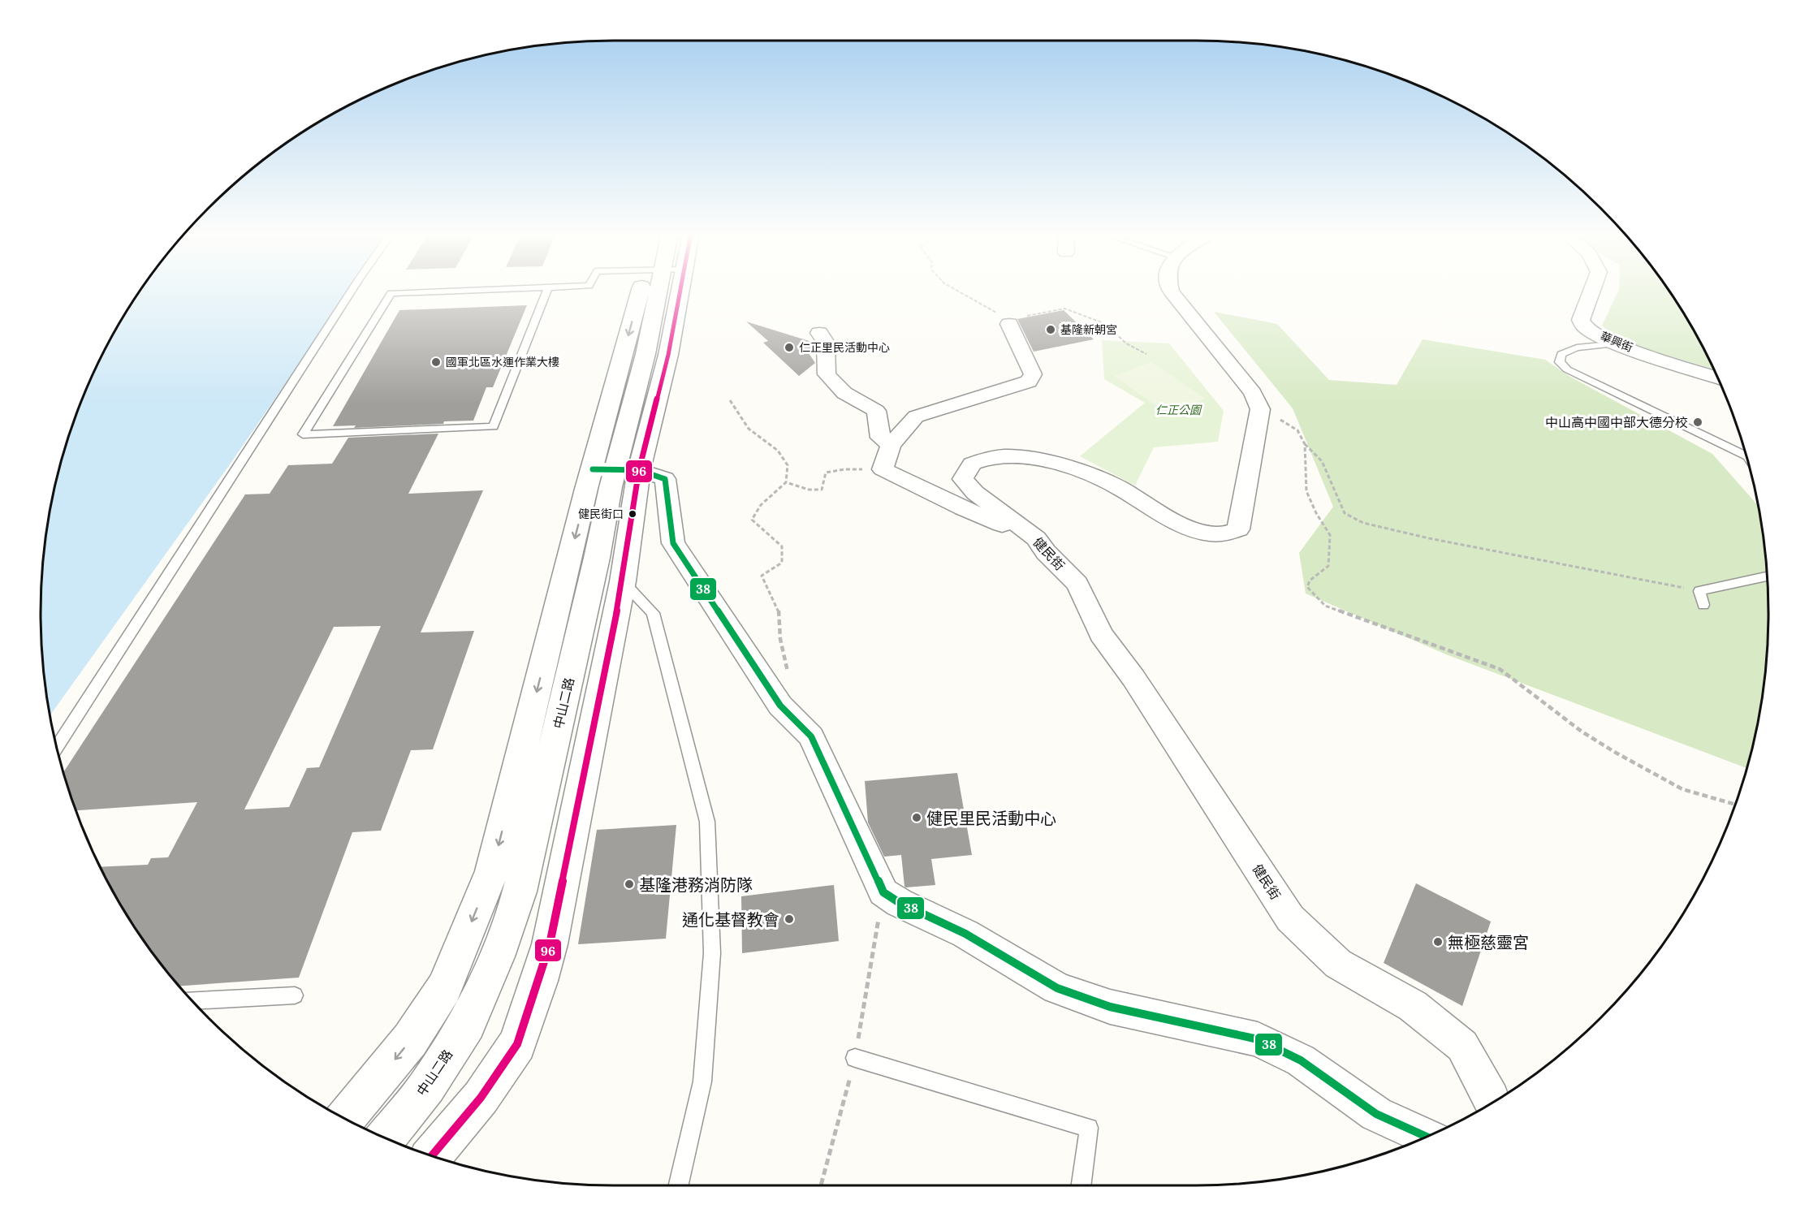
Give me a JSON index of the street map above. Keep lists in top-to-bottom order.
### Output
{
  "streets": {
    "street": ["華興街", "健民街", "中山二路"]
  },
  "parks": ["仁正公園"],
  "places": [
    "基隆新朝宮",
    "仁正里民活動中心",
    "國軍北區水運作業大樓",
    "中山高中國中部大德分校",
    "健民街口",
    "健民里民活動中心",
    "基隆港務消防隊",
    "通化基督教會",
    "無極慈靈宮"
  ],
  "lines": ["transit line 96", "transit line 38"]
}
